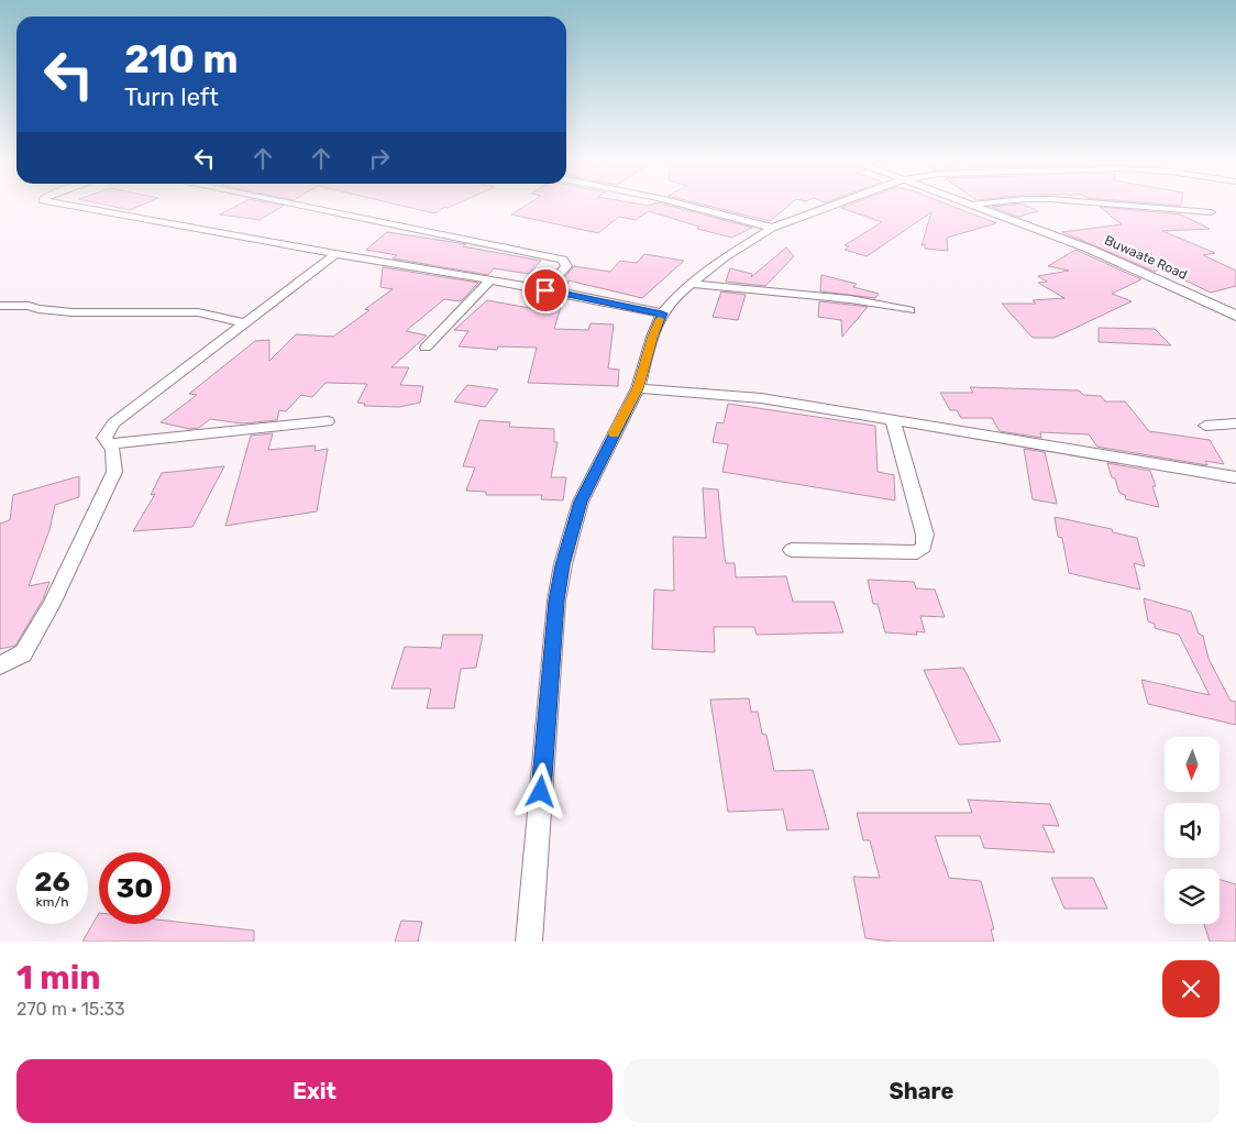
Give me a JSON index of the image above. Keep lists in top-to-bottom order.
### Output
{
  "streets": {
    "street": ["Buwaate Road"]
  },
  "north": "bottom",
  "page": {
    "turn": ["210 m", "Turn left"],
    "speed": "26 km/h",
    "limit": "30",
    "heading": ["1 min", "270 m · 15:33"],
    "buttons": ["Exit", "Share"]
  }
}
